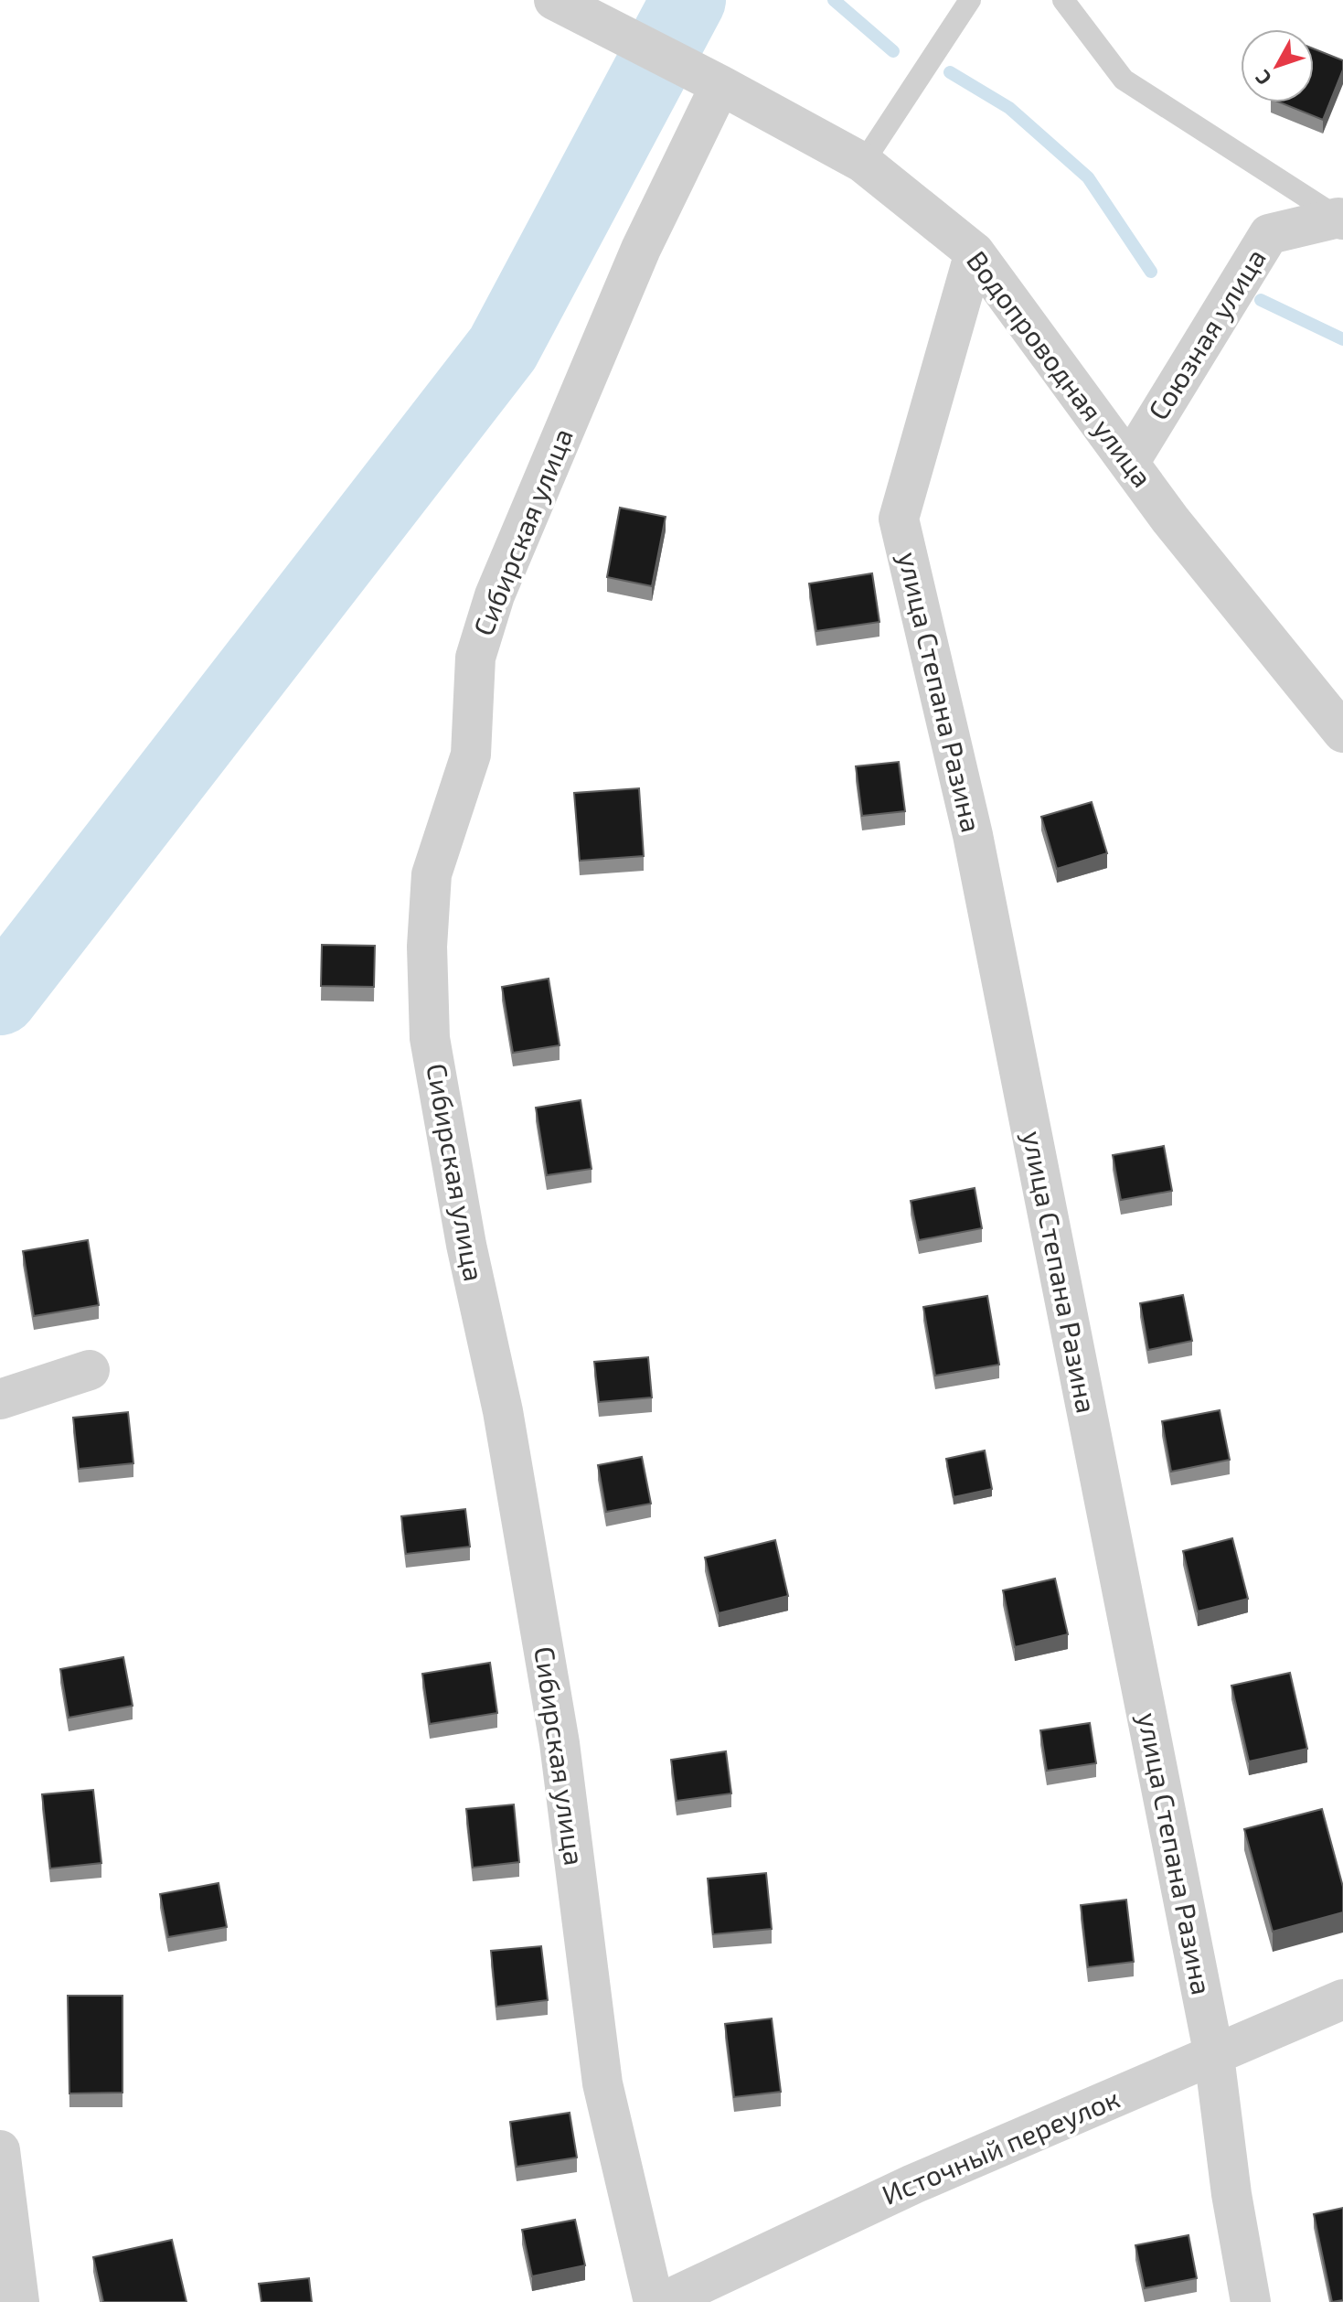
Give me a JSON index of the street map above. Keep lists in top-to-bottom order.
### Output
{
  "streets": {
    "street": [
      "Союзная улица",
      "Водопроводная улица",
      "Сибирская улица",
      "улица Степана Разина",
      "Источный переулок"
    ]
  },
  "crossings": [
    ["Союзная улица", "Водопроводная улица"],
    ["Водопроводная улица", "Сибирская улица"],
    ["Водопроводная улица", "улица Степана Разина"],
    ["улица Степана Разина", "Источный переулок"]
  ],
  "north": "bottom left"
}
